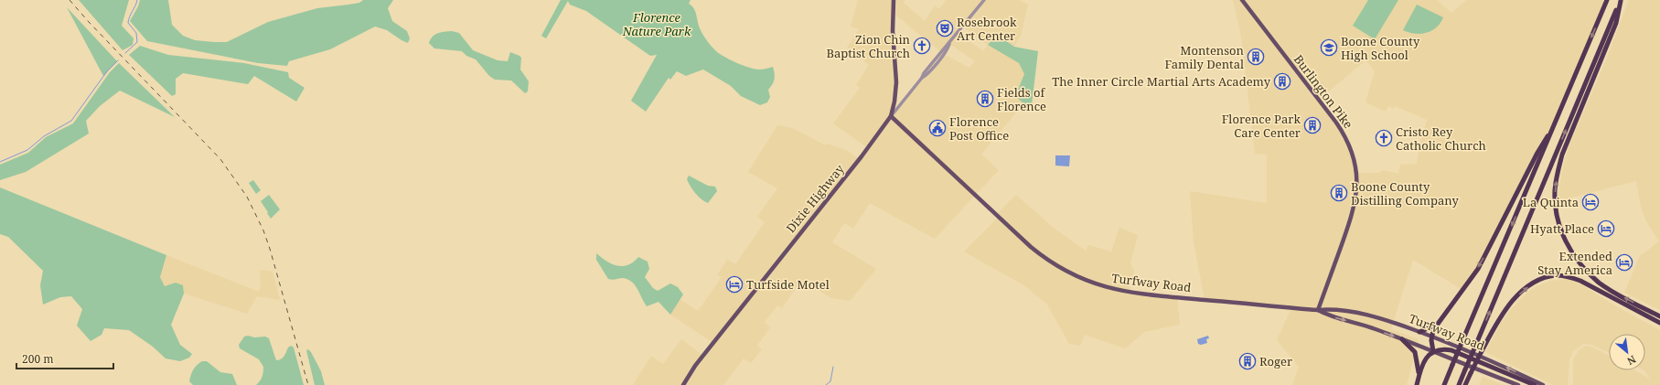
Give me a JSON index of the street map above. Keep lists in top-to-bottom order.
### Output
{
  "streets": {
    "main road": ["Burlington Pike", "Dixie Highway", "Turfway Road"]
  },
  "crossings": [
    ["Burlington Pike", "Turfway Road"],
    ["Dixie Highway", "Turfway Road"]
  ],
  "parks": ["Florence Nature Park"],
  "places": {
    "theatre": ["Rosebrook Art Center"],
    "church": ["Zion Chin Baptist Church", "Cristo Rey Catholic Church"],
    "school or university": ["Boone County High School"],
    "building": [
      "Montenson Family Dental",
      "The Inner Circle Martial Arts Academy",
      "Fields of Florence",
      "Florence Park Care Center",
      "Boone County Distilling Company",
      "Roger"
    ],
    "public building": ["Florence Post Office"],
    "hotel": [
      "La Quinta",
      "Hyatt Place",
      "Extended Stay America",
      "Turfside Motel"
    ]
  },
  "scale_bar": "200 m",
  "north": "bottom right"
}
